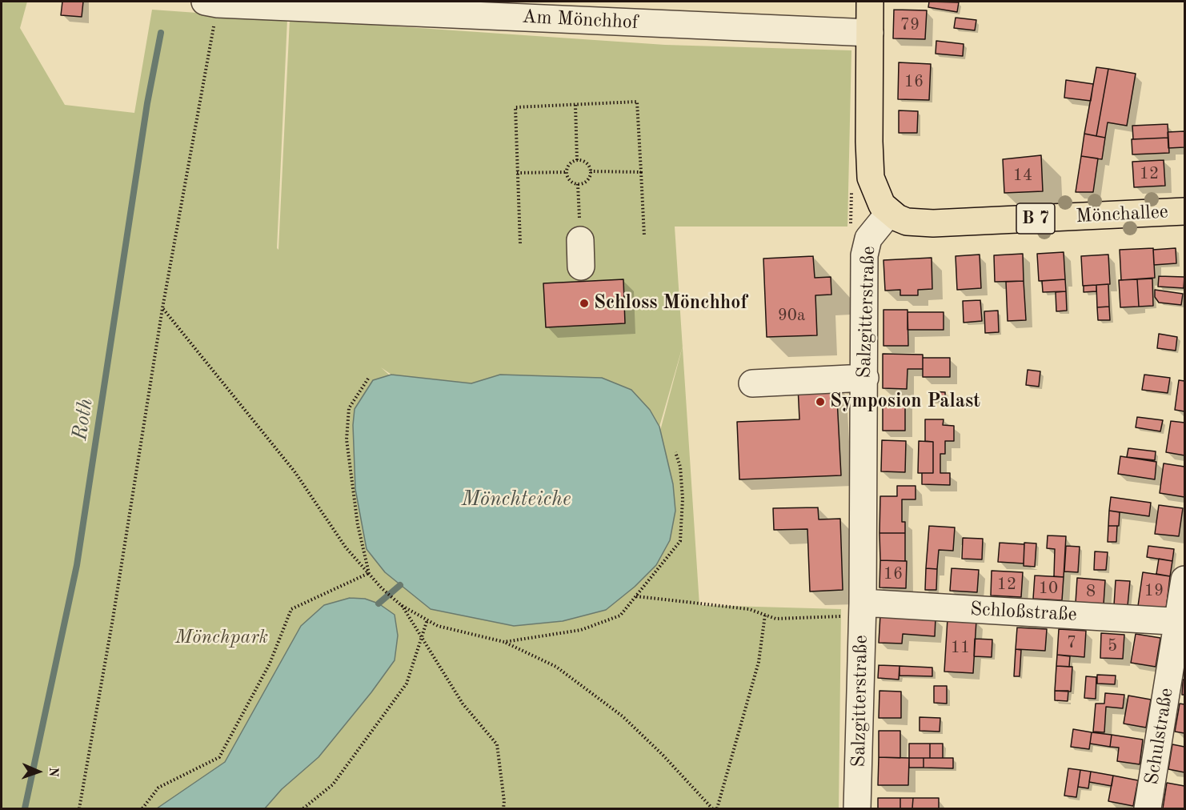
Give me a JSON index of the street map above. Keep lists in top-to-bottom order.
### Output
{
  "streets": {
    "main road": ["Mönchallee", "B 7"],
    "street": [
      "Am Mönchhof",
      "Salzgitterstraße",
      "Schloßstraße",
      "Schulstraße"
    ]
  },
  "crossings": [
    ["Mönchallee", "Salzgitterstraße"],
    ["Salzgitterstraße", "Schloßstraße"],
    ["Schloßstraße", "Schulstraße"]
  ],
  "water": ["Roth", "Mönchteiche"],
  "parks": ["Mönchpark"],
  "places": ["Schloss Mönchhof", "Symposion Palast"],
  "house_numbers": [
    "79",
    "16",
    "12",
    "14",
    "90a",
    "16",
    "12",
    "10",
    "19",
    "8",
    "7",
    "5",
    "11"
  ],
  "north": "right"
}
